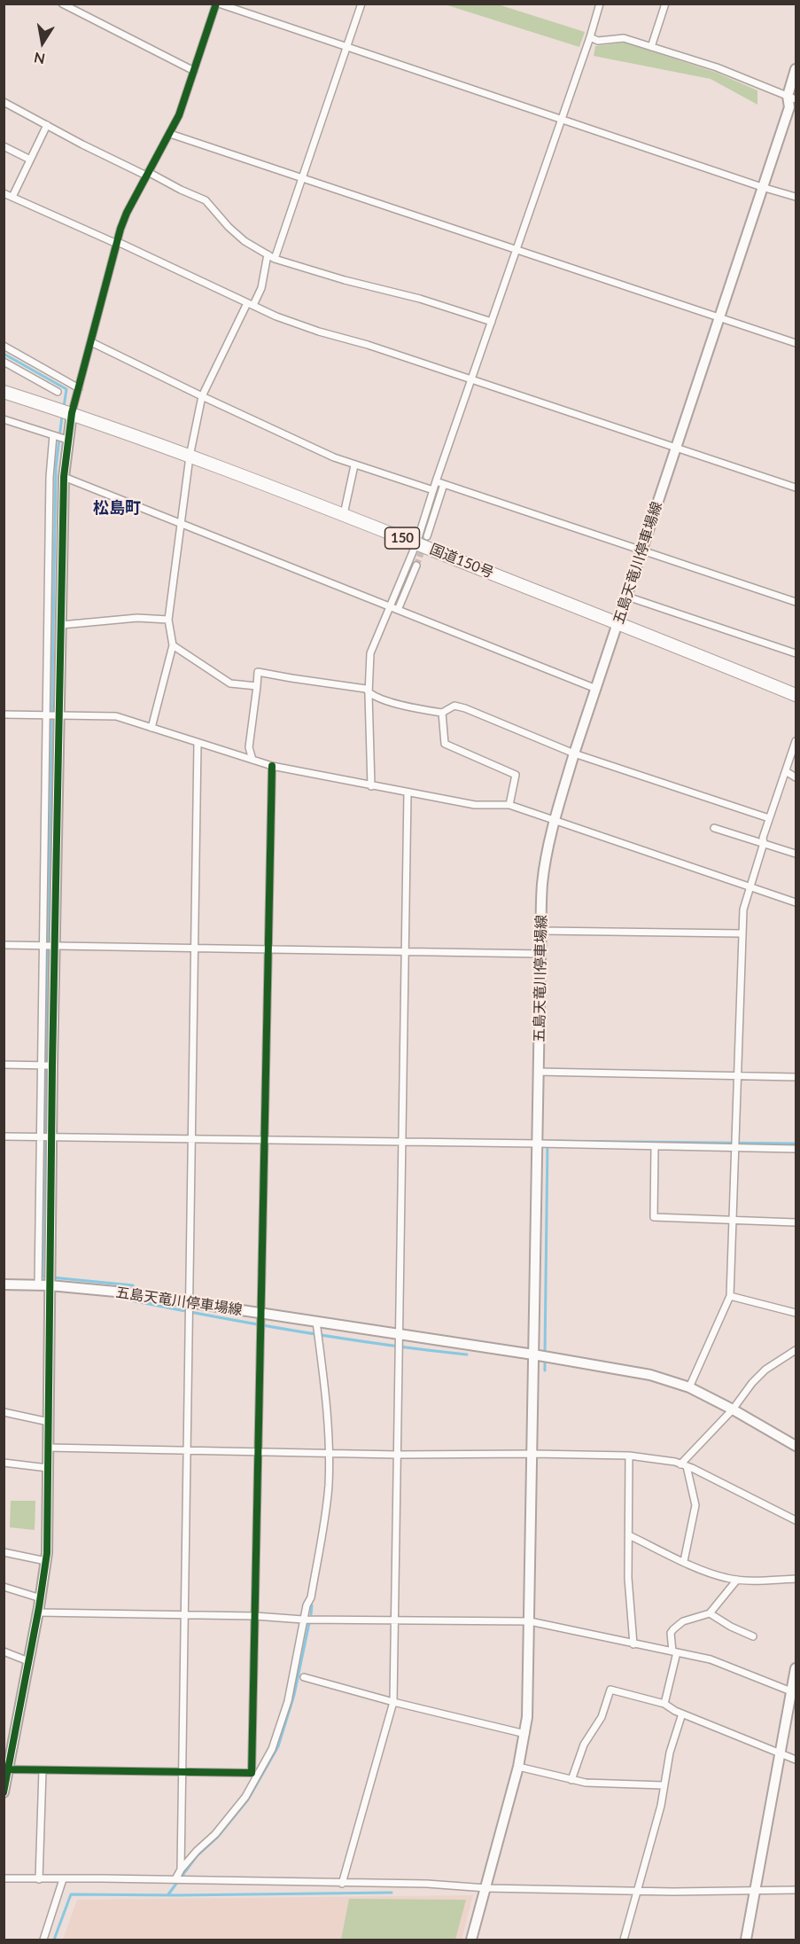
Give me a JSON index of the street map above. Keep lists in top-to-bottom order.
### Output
{
  "streets": {
    "highway": ["150", "国道150号"],
    "street": ["五島天竜川停車場線"]
  },
  "crossings": [
    ["国道150号", "五島天竜川停車場線"]
  ],
  "districts": ["松島町"],
  "north": "bottom"
}
